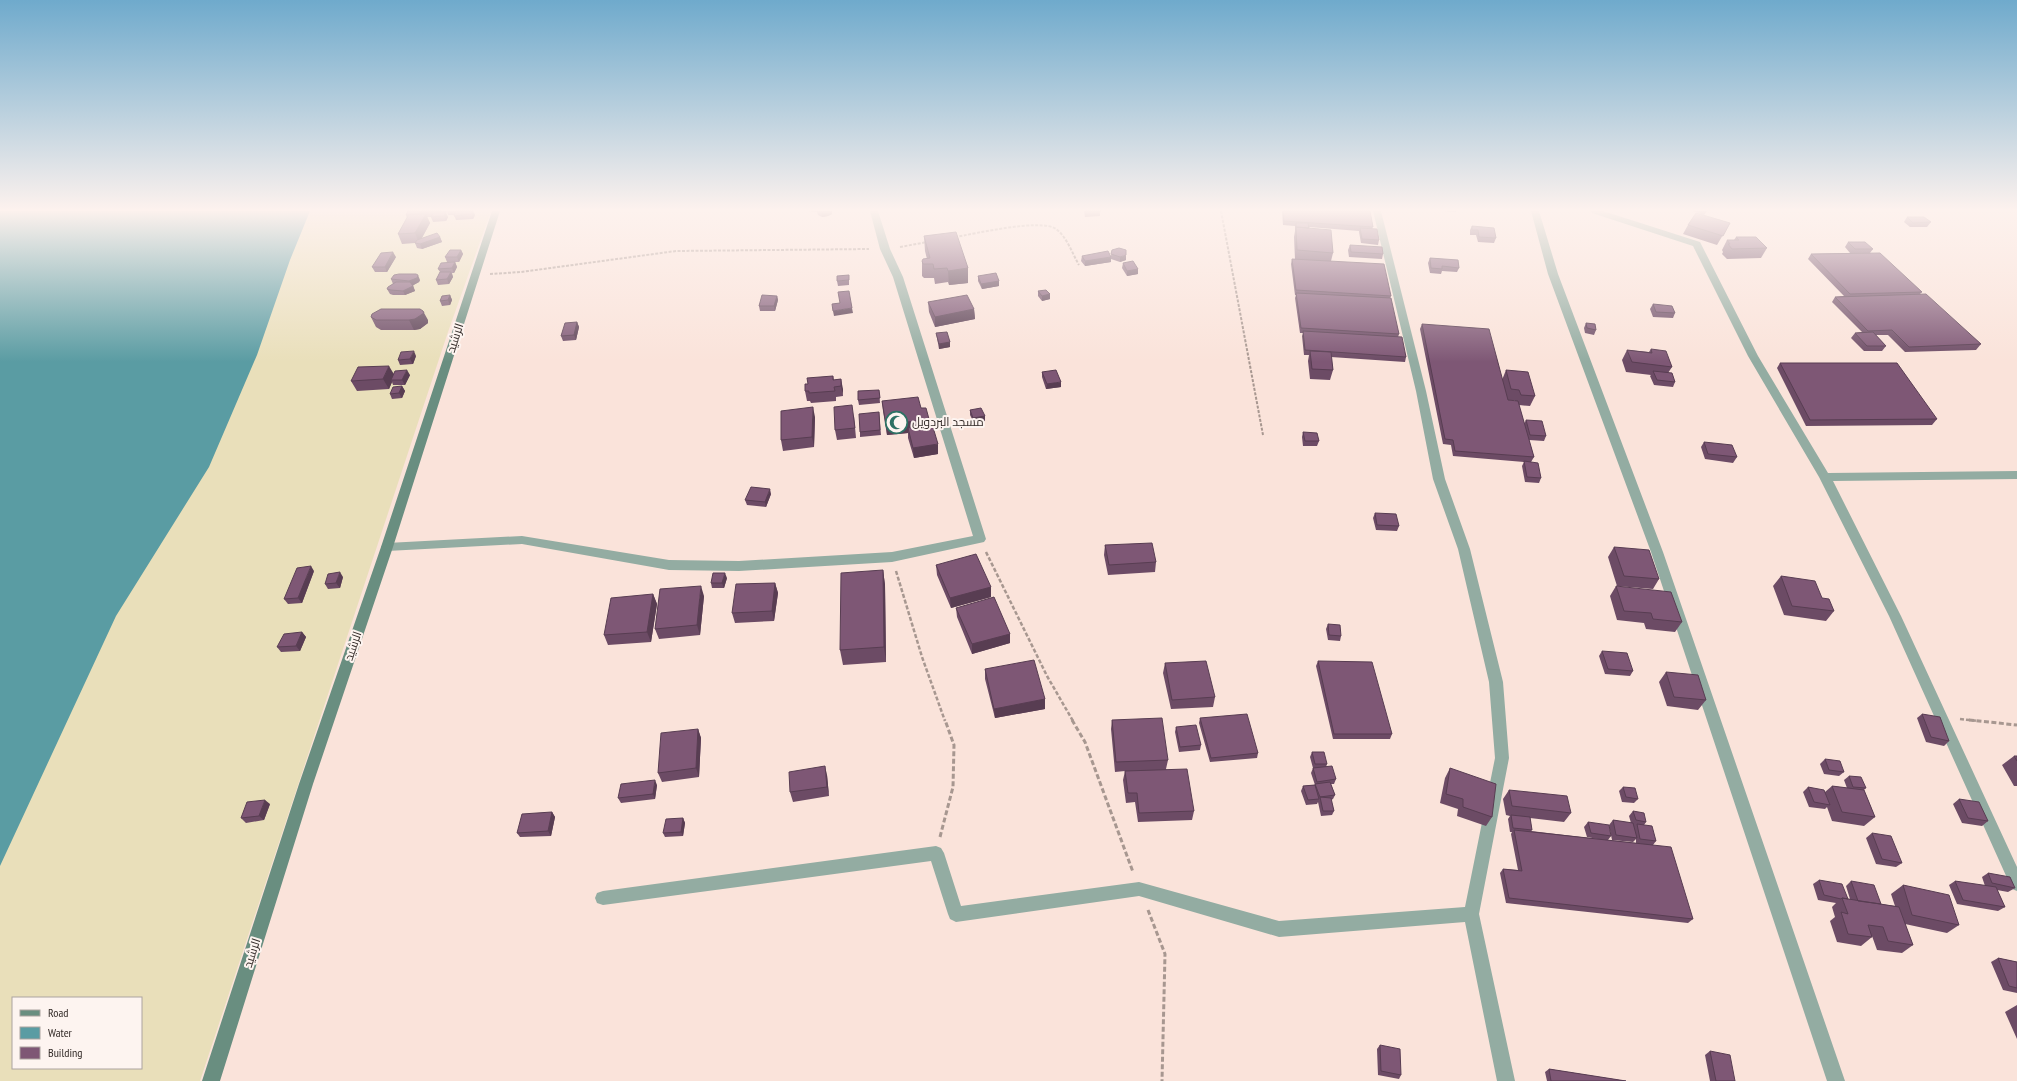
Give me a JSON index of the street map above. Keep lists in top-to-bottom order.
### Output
{
  "streets": {
    "main road": ["الرشيد"]
  },
  "places": {
    "mosque": ["مسجد البردويل"]
  },
  "legend": ["Road", "Water", "Building"]
}
